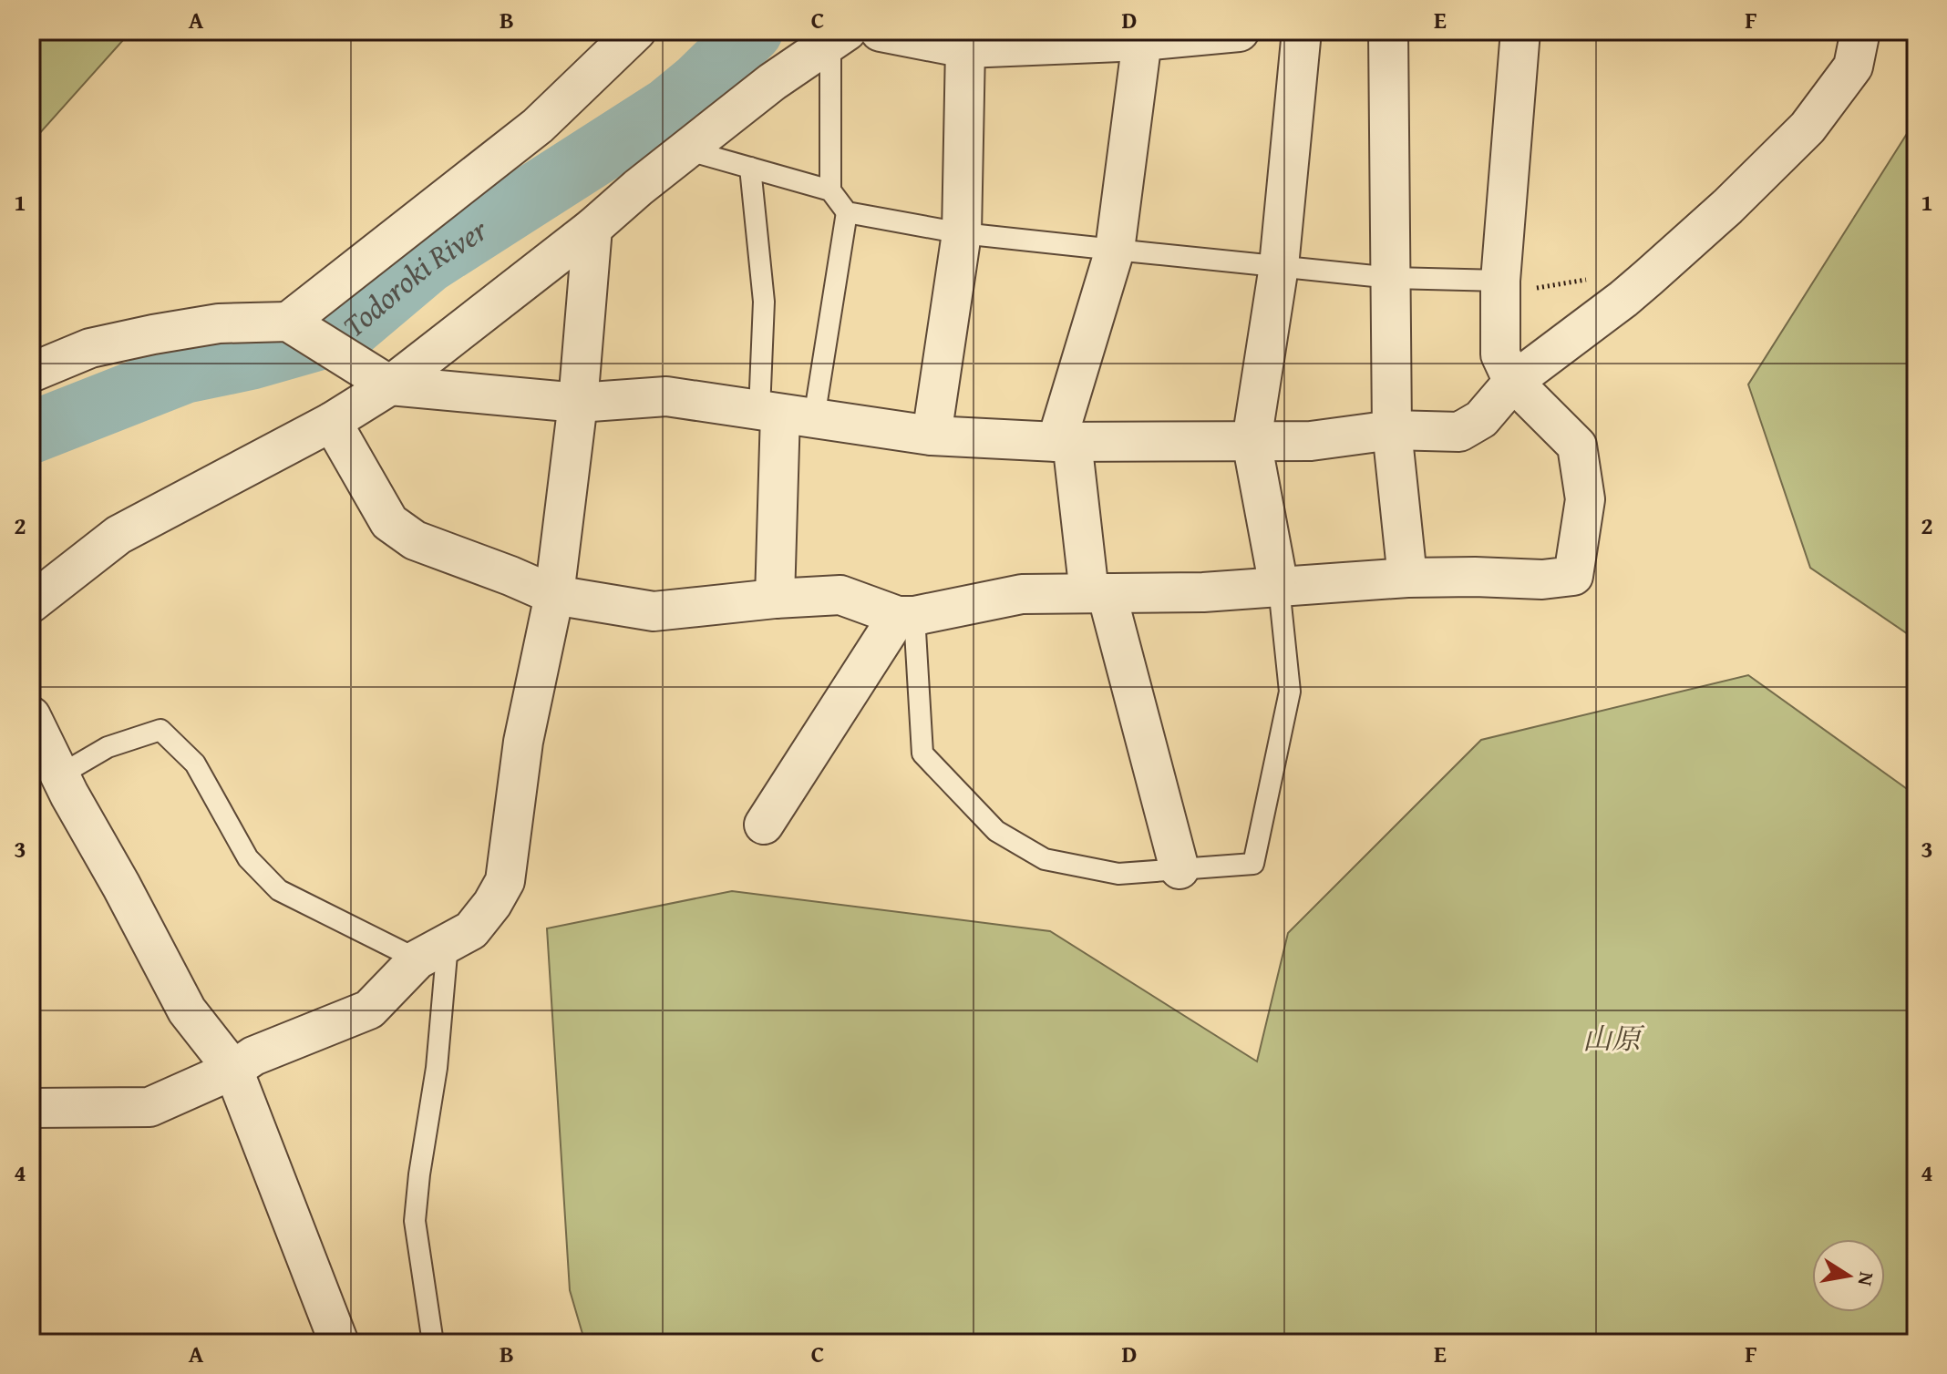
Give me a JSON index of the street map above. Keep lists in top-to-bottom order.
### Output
{
  "water": ["Todoroki River"],
  "parks": ["山原"],
  "north": "right",
  "grid": {
    "columns": [
      "A",
      "B",
      "C",
      "D",
      "E",
      "F"
    ],
    "rows": [
      "1",
      "2",
      "3",
      "4"
    ]
  }
}
